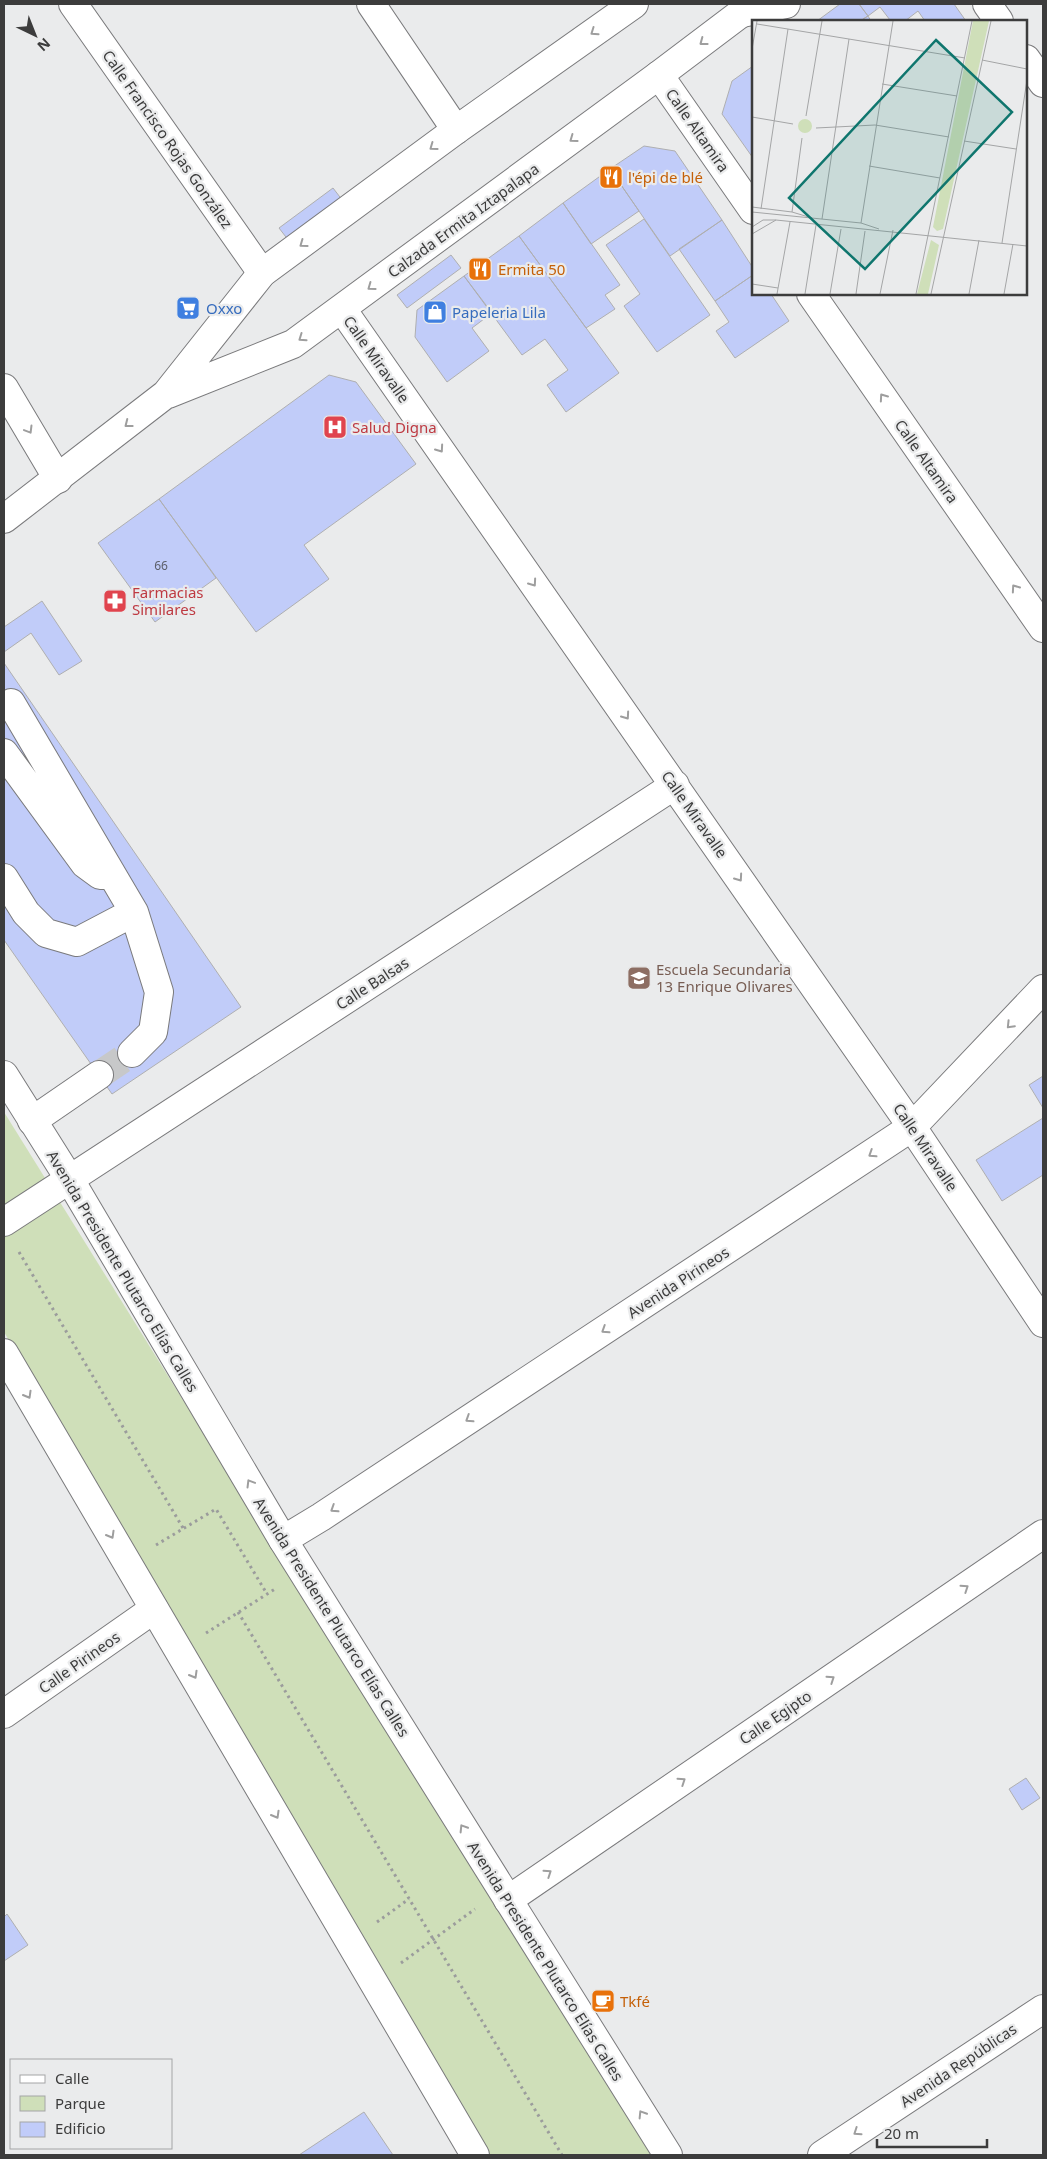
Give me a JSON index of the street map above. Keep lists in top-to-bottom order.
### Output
{
  "streets": {
    "street": [
      "Calle Altamira",
      "Calle Francisco Rojas González",
      "Calzada Ermita Iztapalapa",
      "Calle Miravalle",
      "Calle Balsas",
      "Avenida Presidente Plutarco Elías Calles",
      "Avenida Pirineos",
      "Calle Pirineos",
      "Calle Egipto",
      "Avenida Repúblicas"
    ]
  },
  "crossings": [
    ["Calle Altamira", "Calzada Ermita Iztapalapa"],
    ["Calle Francisco Rojas González", "Calzada Ermita Iztapalapa"],
    ["Calzada Ermita Iztapalapa", "Calle Miravalle"],
    ["Calle Miravalle", "Calle Balsas"],
    ["Calle Miravalle", "Avenida Pirineos"],
    ["Calle Balsas", "Avenida Presidente Plutarco Elías Calles"],
    ["Avenida Presidente Plutarco Elías Calles", "Avenida Pirineos"],
    ["Avenida Presidente Plutarco Elías Calles", "Calle Egipto"]
  ],
  "one_way": [
    "Calle Altamira",
    "Calzada Ermita Iztapalapa",
    "Calle Miravalle",
    "Avenida Pirineos",
    "Calle Egipto",
    "Avenida Repúblicas"
  ],
  "places": {
    "restaurant": ["l'épi de blé", "Ermita 50"],
    "supermarket": ["Oxxo"],
    "shop": ["Papeleria Lila"],
    "hospital": ["Salud Digna"],
    "pharmacy": ["Farmacias Similares"],
    "school or university": ["Escuela Secundaria 13 Enrique Olivares"],
    "cafe": ["Tkfé"]
  },
  "house_numbers": ["66"],
  "legend": ["Calle", "Parque", "Edificio"],
  "scale_bar": "20 m",
  "north": "bottom right"
}
